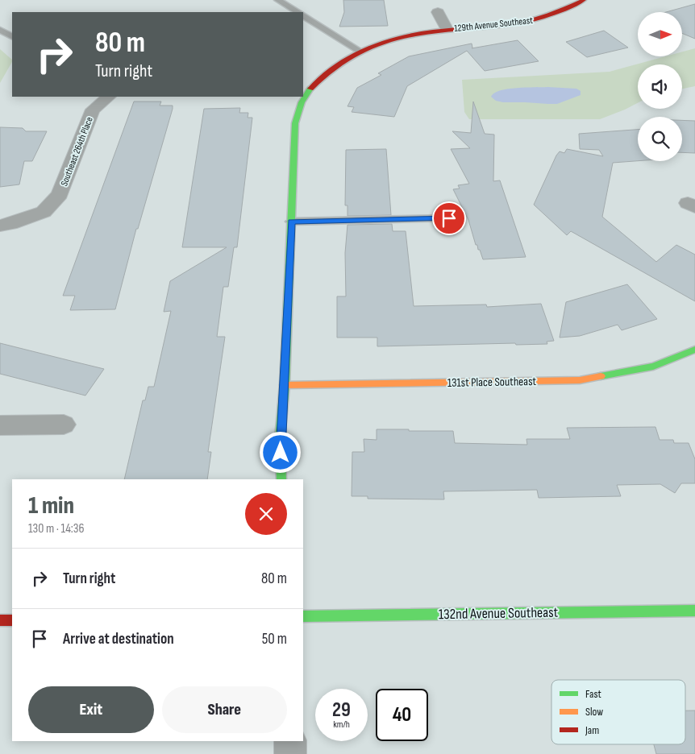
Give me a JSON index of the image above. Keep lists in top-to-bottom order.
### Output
{
  "streets": {
    "street": [
      "129th Avenue Southeast",
      "Southeast 264th Place",
      "131st Place Southeast",
      "132nd Avenue Southeast"
    ]
  },
  "legend": ["Fast", "Slow", "Jam"],
  "north": "right",
  "page": {
    "turn": ["80 m", "Turn right"],
    "heading": ["1 min", "130 m · 14:36"],
    "list": [
      {
        "name": "Turn right",
        "value": "80 m"
      },
      {
        "name": "Arrive at destination",
        "value": "50 m"
      }
    ],
    "buttons": ["Exit", "Share"],
    "speed": "29 km/h",
    "limit": "40"
  }
}
